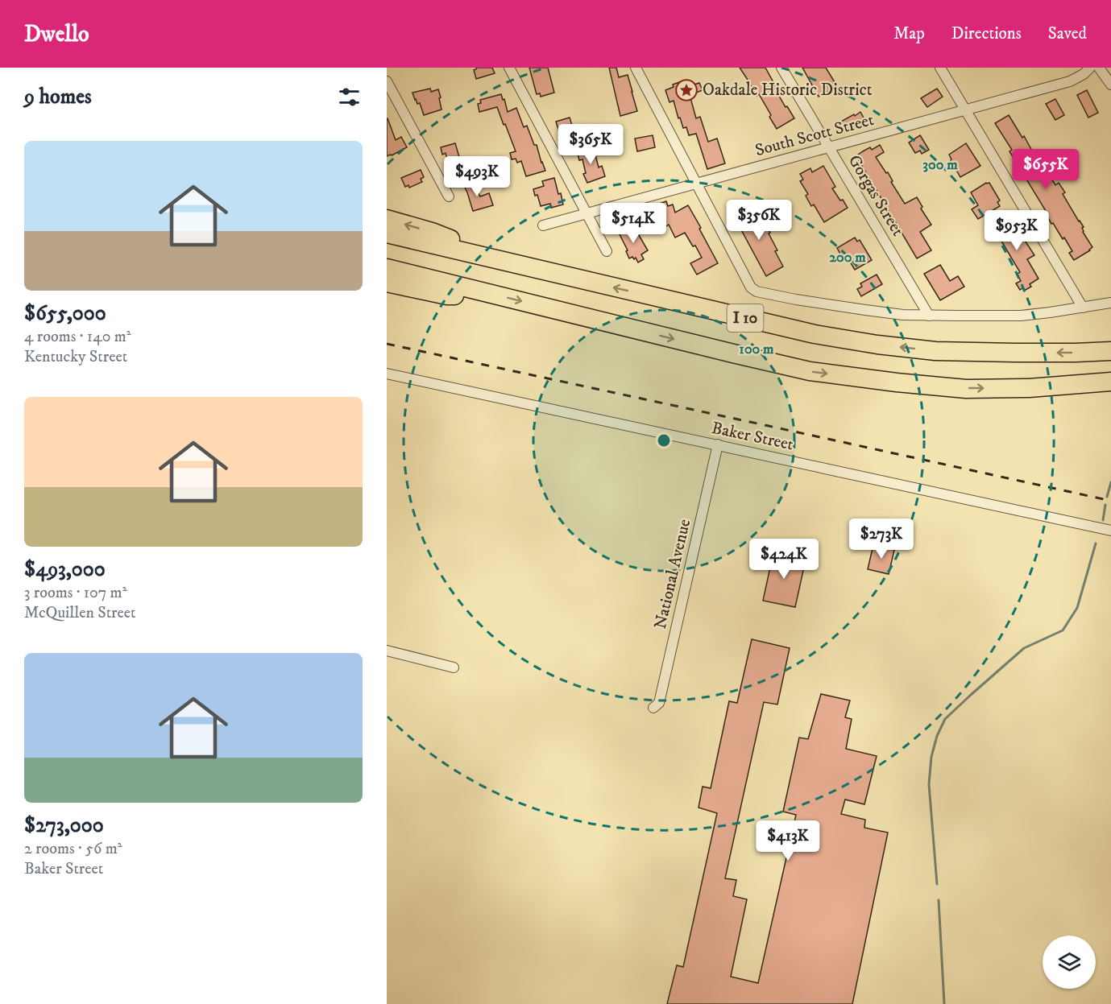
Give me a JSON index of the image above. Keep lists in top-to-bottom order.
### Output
{
  "streets": {
    "highway": ["I 10"],
    "street": [
      "South Scott Street",
      "Gorgas Street",
      "Baker Street",
      "National Avenue"
    ]
  },
  "crossings": [
    ["South Scott Street", "Gorgas Street"],
    ["Baker Street", "National Avenue"]
  ],
  "places": {
    "place": ["Oakdale Historic District"]
  },
  "page": {
    "header": "Dwello",
    "nav": ["Map", "Directions", "Saved"],
    "heading": "9 homes",
    "price": [
      "$365K",
      "$655K",
      "$493K",
      "$356K",
      "$514K",
      "$953K",
      "$273K",
      "$424K",
      "$413K"
    ],
    "list": [
      {
        "name": "$655,000",
        "note": "4 rooms · 140 m² · Kentucky Street"
      },
      {
        "name": "$493,000",
        "note": "3 rooms · 107 m² · McQuillen Street"
      },
      {
        "name": "$273,000",
        "note": "2 rooms · 56 m² · Baker Street"
      }
    ]
  },
  "rings": ["300 m", "200 m", "100 m"]
}
